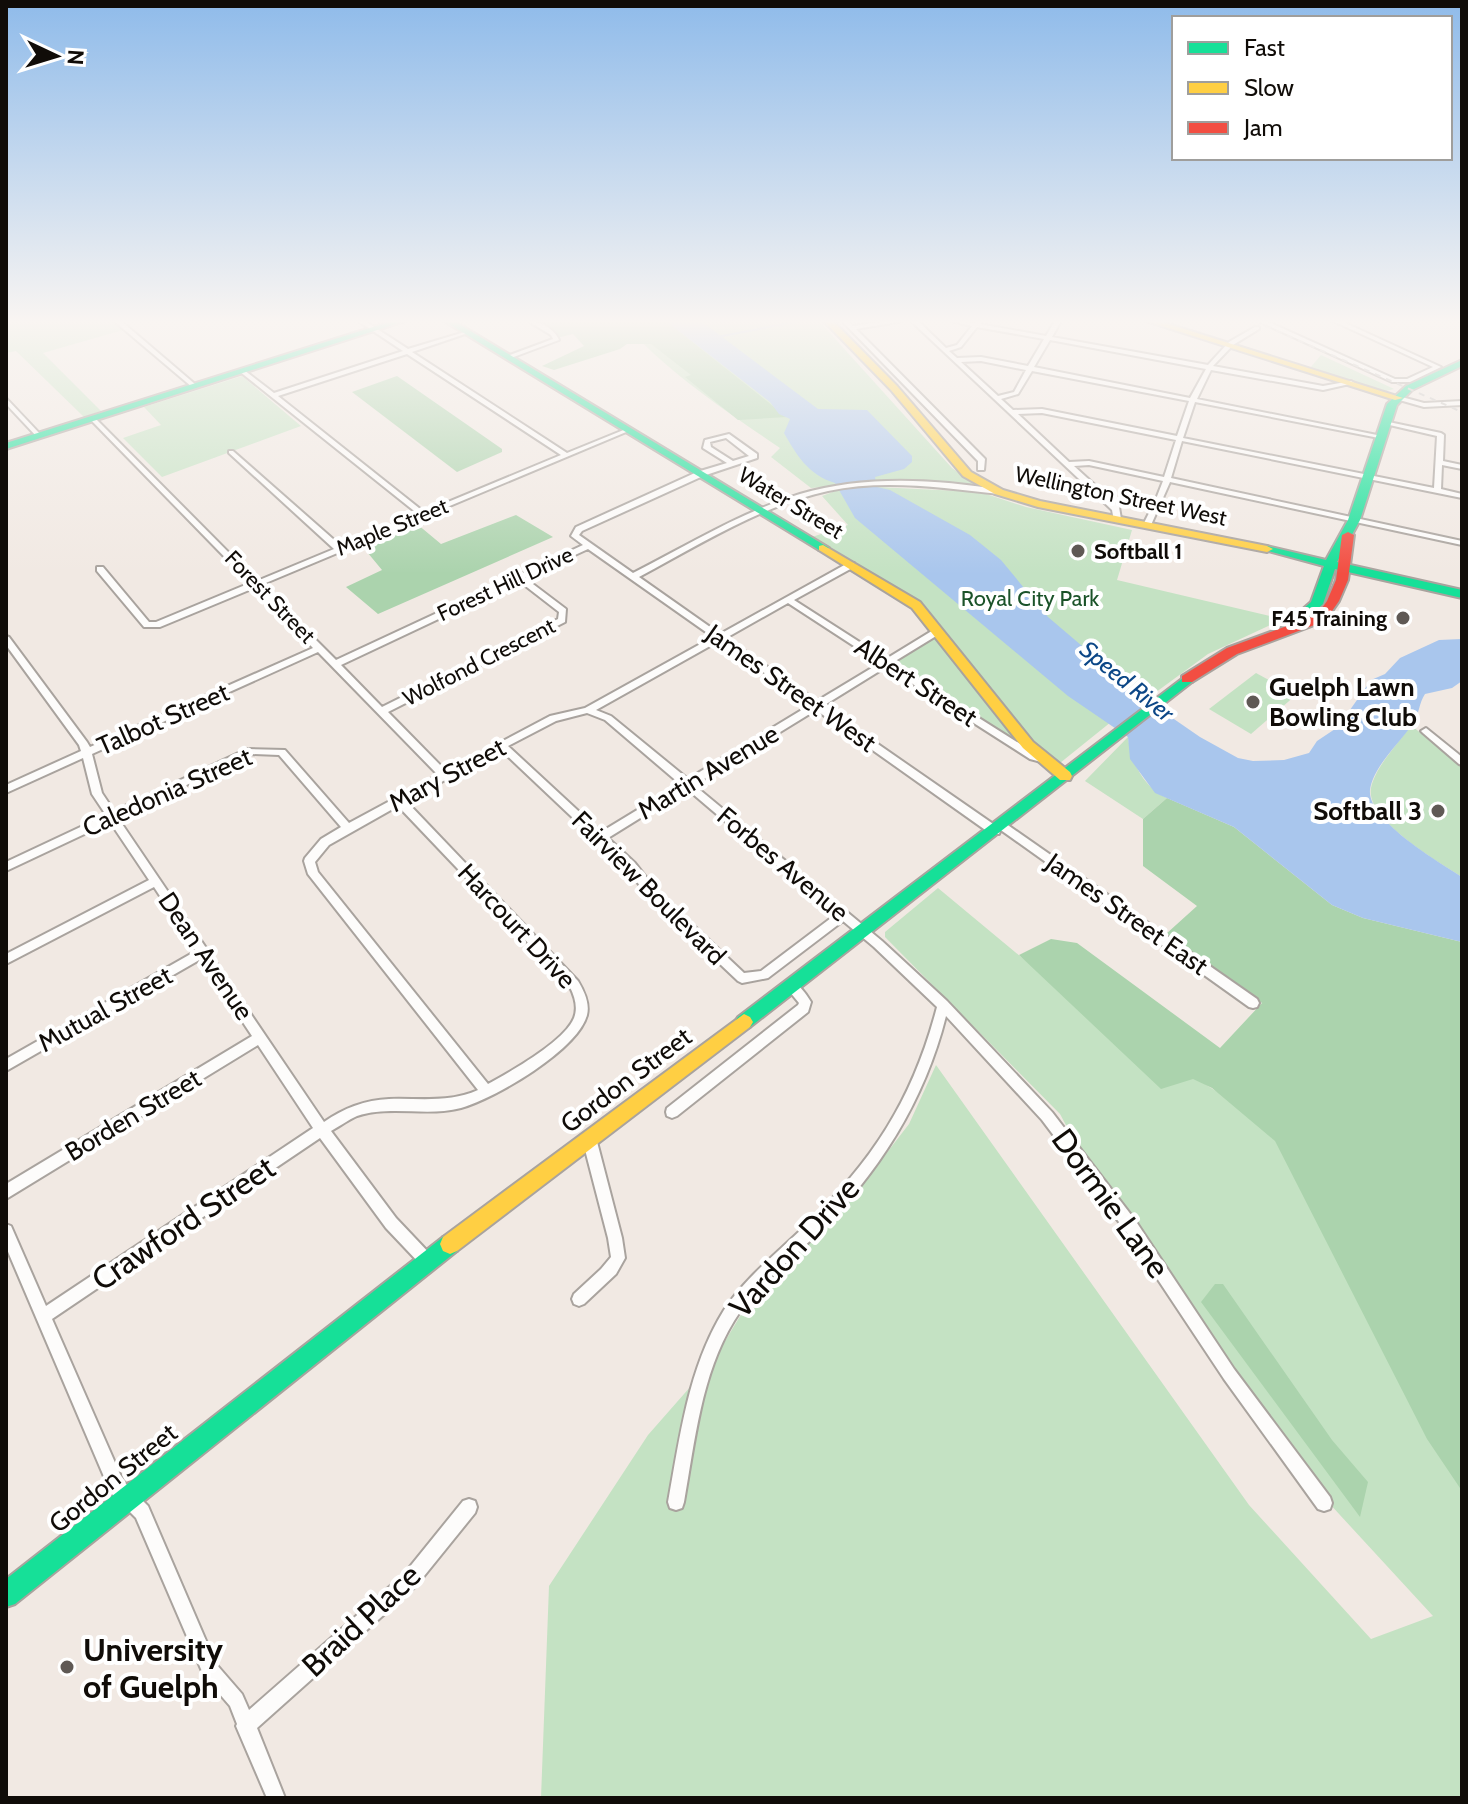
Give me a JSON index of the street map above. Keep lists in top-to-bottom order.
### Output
{
  "streets": {
    "main road": ["Wellington Street West", "Water Street", "Gordon Street"],
    "street": [
      "Maple Street",
      "Forest Hill Drive",
      "Forest Street",
      "Wolfond Crescent",
      "Albert Street",
      "James Street West",
      "Talbot Street",
      "Martin Avenue",
      "Mary Street",
      "Caledonia Street",
      "Forbes Avenue",
      "Fairview Boulevard",
      "James Street East",
      "Harcourt Drive",
      "Dean Avenue",
      "Mutual Street",
      "Borden Street",
      "Dormie Lane",
      "Crawford Street",
      "Vardon Drive",
      "Braid Place"
    ]
  },
  "crossings": [
    ["Wellington Street West", "Gordon Street"],
    ["Water Street", "Maple Street"],
    ["Water Street", "Forest Hill Drive"],
    ["Water Street", "Albert Street"],
    ["Water Street", "Martin Avenue"],
    ["Water Street", "Mary Street"],
    ["Water Street", "Gordon Street"],
    ["Maple Street", "Forest Street"],
    ["Forest Hill Drive", "Forest Street"],
    ["Forest Hill Drive", "Wolfond Crescent"],
    ["Forest Hill Drive", "James Street West"],
    ["Forest Street", "Wolfond Crescent"],
    ["Forest Street", "Talbot Street"],
    ["Forest Street", "Mary Street"],
    ["Albert Street", "Martin Avenue"],
    ["Albert Street", "Mary Street"],
    ["James Street West", "Martin Avenue"],
    ["James Street West", "Mary Street"],
    ["James Street West", "James Street East"],
    ["James Street West", "Gordon Street"],
    ["Talbot Street", "Dean Avenue"],
    ["Martin Avenue", "Forbes Avenue"],
    ["Martin Avenue", "Fairview Boulevard"],
    ["Mary Street", "Caledonia Street"],
    ["Mary Street", "Forbes Avenue"],
    ["Mary Street", "Fairview Boulevard"],
    ["Mary Street", "Harcourt Drive"],
    ["Caledonia Street", "Dean Avenue"],
    ["Forbes Avenue", "Fairview Boulevard"],
    ["Forbes Avenue", "Gordon Street"],
    ["Forbes Avenue", "Dormie Lane"],
    ["James Street East", "Gordon Street"],
    ["Harcourt Drive", "Dean Avenue"],
    ["Harcourt Drive", "Crawford Street"],
    ["Dean Avenue", "Mutual Street"],
    ["Dean Avenue", "Gordon Street"],
    ["Dean Avenue", "Borden Street"],
    ["Dean Avenue", "Crawford Street"],
    ["Gordon Street", "Dormie Lane"],
    ["Dormie Lane", "Vardon Drive"]
  ],
  "water": ["Speed River"],
  "parks": ["Royal City Park"],
  "places": [
    "Softball 1",
    "F45 Training",
    "Guelph Lawn Bowling Club",
    "Softball 3",
    "University of Guelph"
  ],
  "legend": ["Fast", "Slow", "Jam"],
  "north": "right"
}
